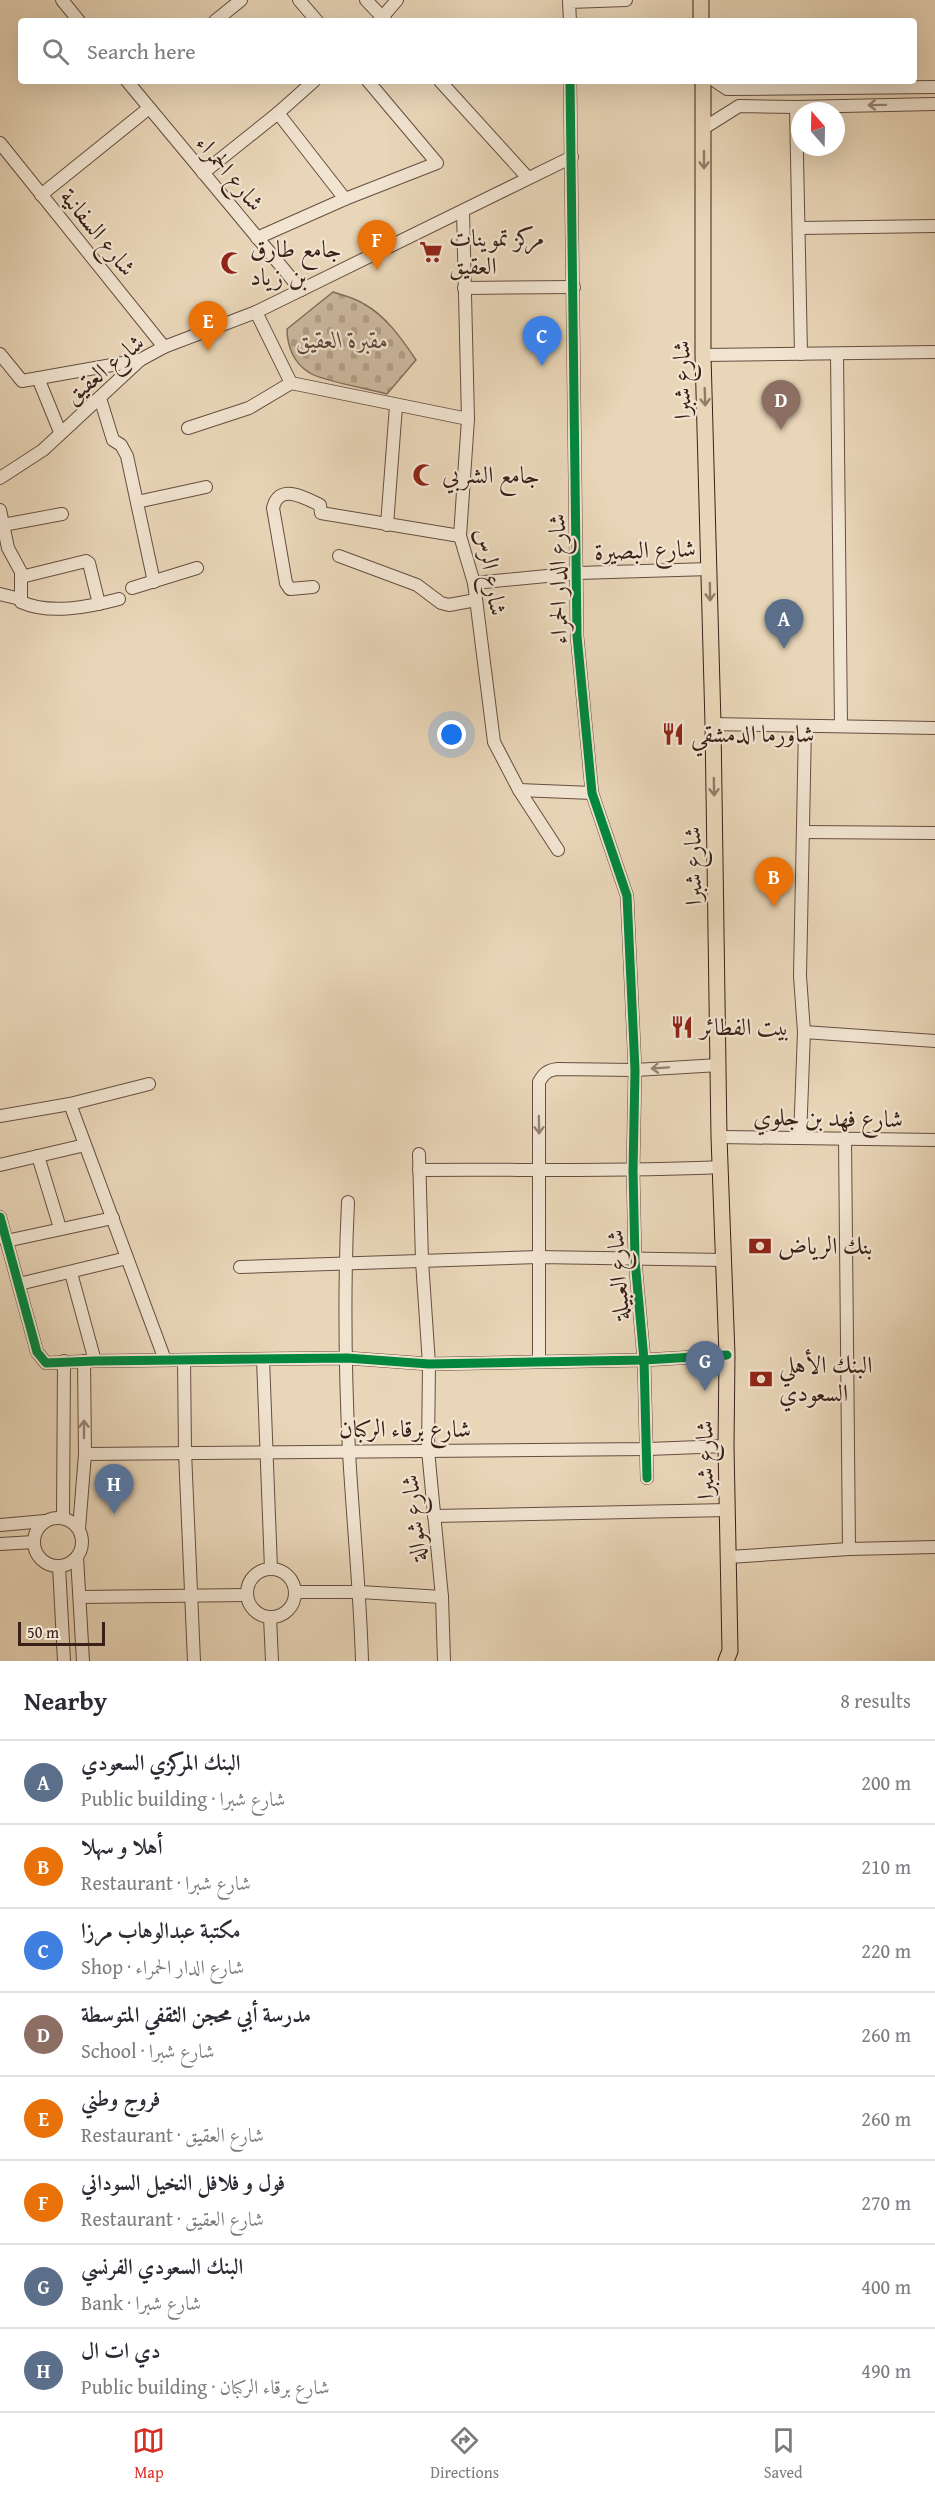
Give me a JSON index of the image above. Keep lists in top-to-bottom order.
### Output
{
  "streets": {
    "main road": ["شارع شبرا"],
    "street": [
      "شارع الحمراء",
      "شارع السفانية",
      "شارع العقيق",
      "شارع البصيرة",
      "شارع الرس",
      "شارع الدار الحمراء",
      "شارع فهد بن جلوي",
      "شارع العبيلة",
      "شارع برقاء الركبان",
      "شارع شوالة"
    ]
  },
  "crossings": [
    ["شارع الحمراء", "شارع العقيق"],
    ["شارع السفانية", "شارع العقيق"],
    ["شارع العقيق", "شارع الرس"],
    ["شارع العقيق", "شارع الدار الحمراء"],
    ["شارع شبرا", "شارع البصيرة"],
    ["شارع شبرا", "شارع فهد بن جلوي"],
    ["شارع شبرا", "شارع برقاء الركبان"],
    ["شارع البصيرة", "شارع الرس"],
    ["شارع البصيرة", "شارع الدار الحمراء"],
    ["شارع الدار الحمراء", "شارع العبيلة"],
    ["شارع العبيلة", "شارع برقاء الركبان"],
    ["شارع برقاء الركبان", "شارع شوالة"]
  ],
  "one_way": ["شارع شبرا"],
  "parks": ["مقبرة العقيق"],
  "places": {
    "supermarket": ["مركز تموينات العقيق"],
    "mosque": ["جامع طارق بن زياد", "جامع الشربي"],
    "restaurant": ["شاورما الدمشقي", "بيت الفطائر"],
    "bank": ["بنك الرياض", "البنك الأهلي السعودي"]
  },
  "scale_bar": "50 m",
  "north": "top",
  "page": {
    "search": "Search here",
    "pins": [
      "F",
      "E",
      "C",
      "D",
      "A",
      "B",
      "G",
      "H"
    ],
    "scale": "50 m",
    "heading": ["Nearby", "8 results"],
    "list": [
      {
        "mark": "A",
        "name": "البنك المركزي السعودي",
        "note": "Public building · شارع شبرا",
        "value": "200 m"
      },
      {
        "mark": "B",
        "name": "أهلا و سهلا",
        "note": "Restaurant · شارع شبرا",
        "value": "210 m"
      },
      {
        "mark": "C",
        "name": "مكتبة عبدالوهاب مرزا",
        "note": "Shop · شارع الدار الحمراء",
        "value": "220 m"
      },
      {
        "mark": "D",
        "name": "مدرسة أبي محجن الثقفي المتوسطة",
        "note": "School · شارع شبرا",
        "value": "260 m"
      },
      {
        "mark": "E",
        "name": "فروج وطني",
        "note": "Restaurant · شارع العقيق",
        "value": "260 m"
      },
      {
        "mark": "F",
        "name": "فول و فلافل النخيل السوداني",
        "note": "Restaurant · شارع العقيق",
        "value": "270 m"
      },
      {
        "mark": "G",
        "name": "البنك السعودي الفرنسي",
        "note": "Bank · شارع شبرا",
        "value": "400 m"
      },
      {
        "mark": "H",
        "name": "دي ات ال",
        "note": "Public building · شارع برقاء الركبان",
        "value": "490 m"
      }
    ],
    "nav": ["Map", "Directions", "Saved"]
  }
}
